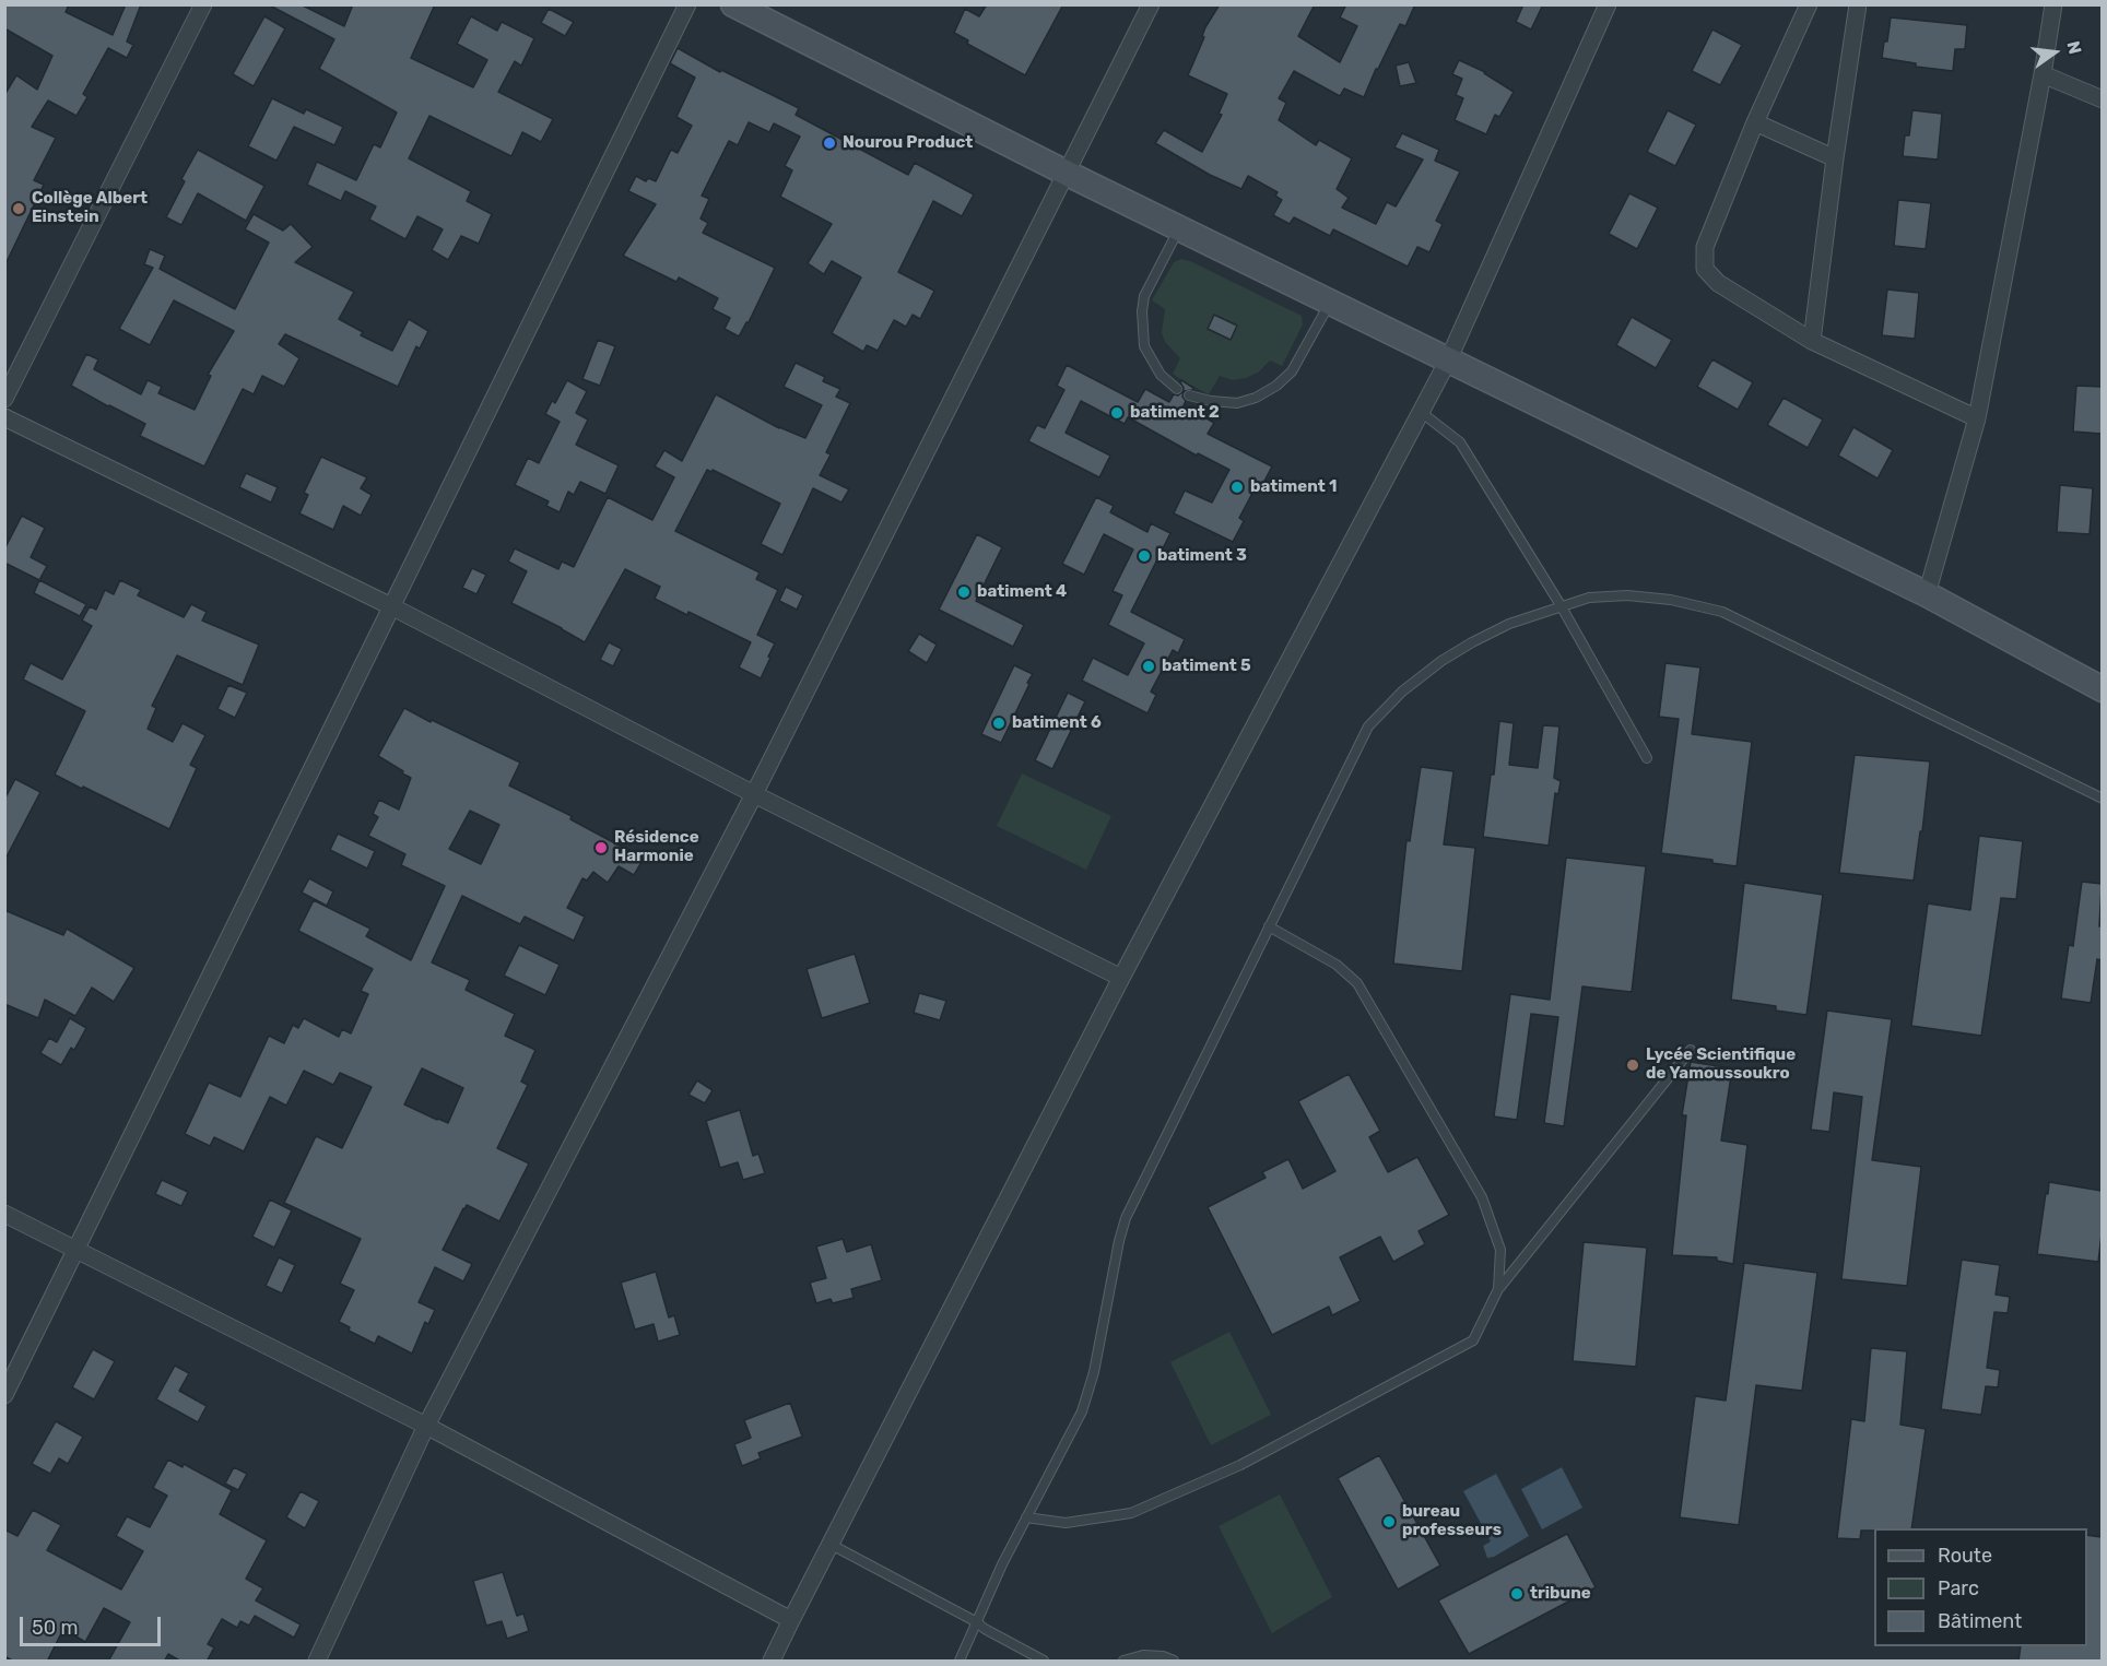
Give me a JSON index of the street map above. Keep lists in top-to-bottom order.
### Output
{
  "places": [
    "Nourou Product",
    "Collège Albert Einstein",
    "batiment 2",
    "batiment 1",
    "batiment 3",
    "batiment 4",
    "batiment 5",
    "batiment 6",
    "Résidence Harmonie",
    "Lycée Scientifique de Yamoussoukro",
    "bureau professeurs",
    "tribune"
  ],
  "legend": ["Route", "Parc", "Bâtiment"],
  "scale_bar": "50 m",
  "north": "right"
}
